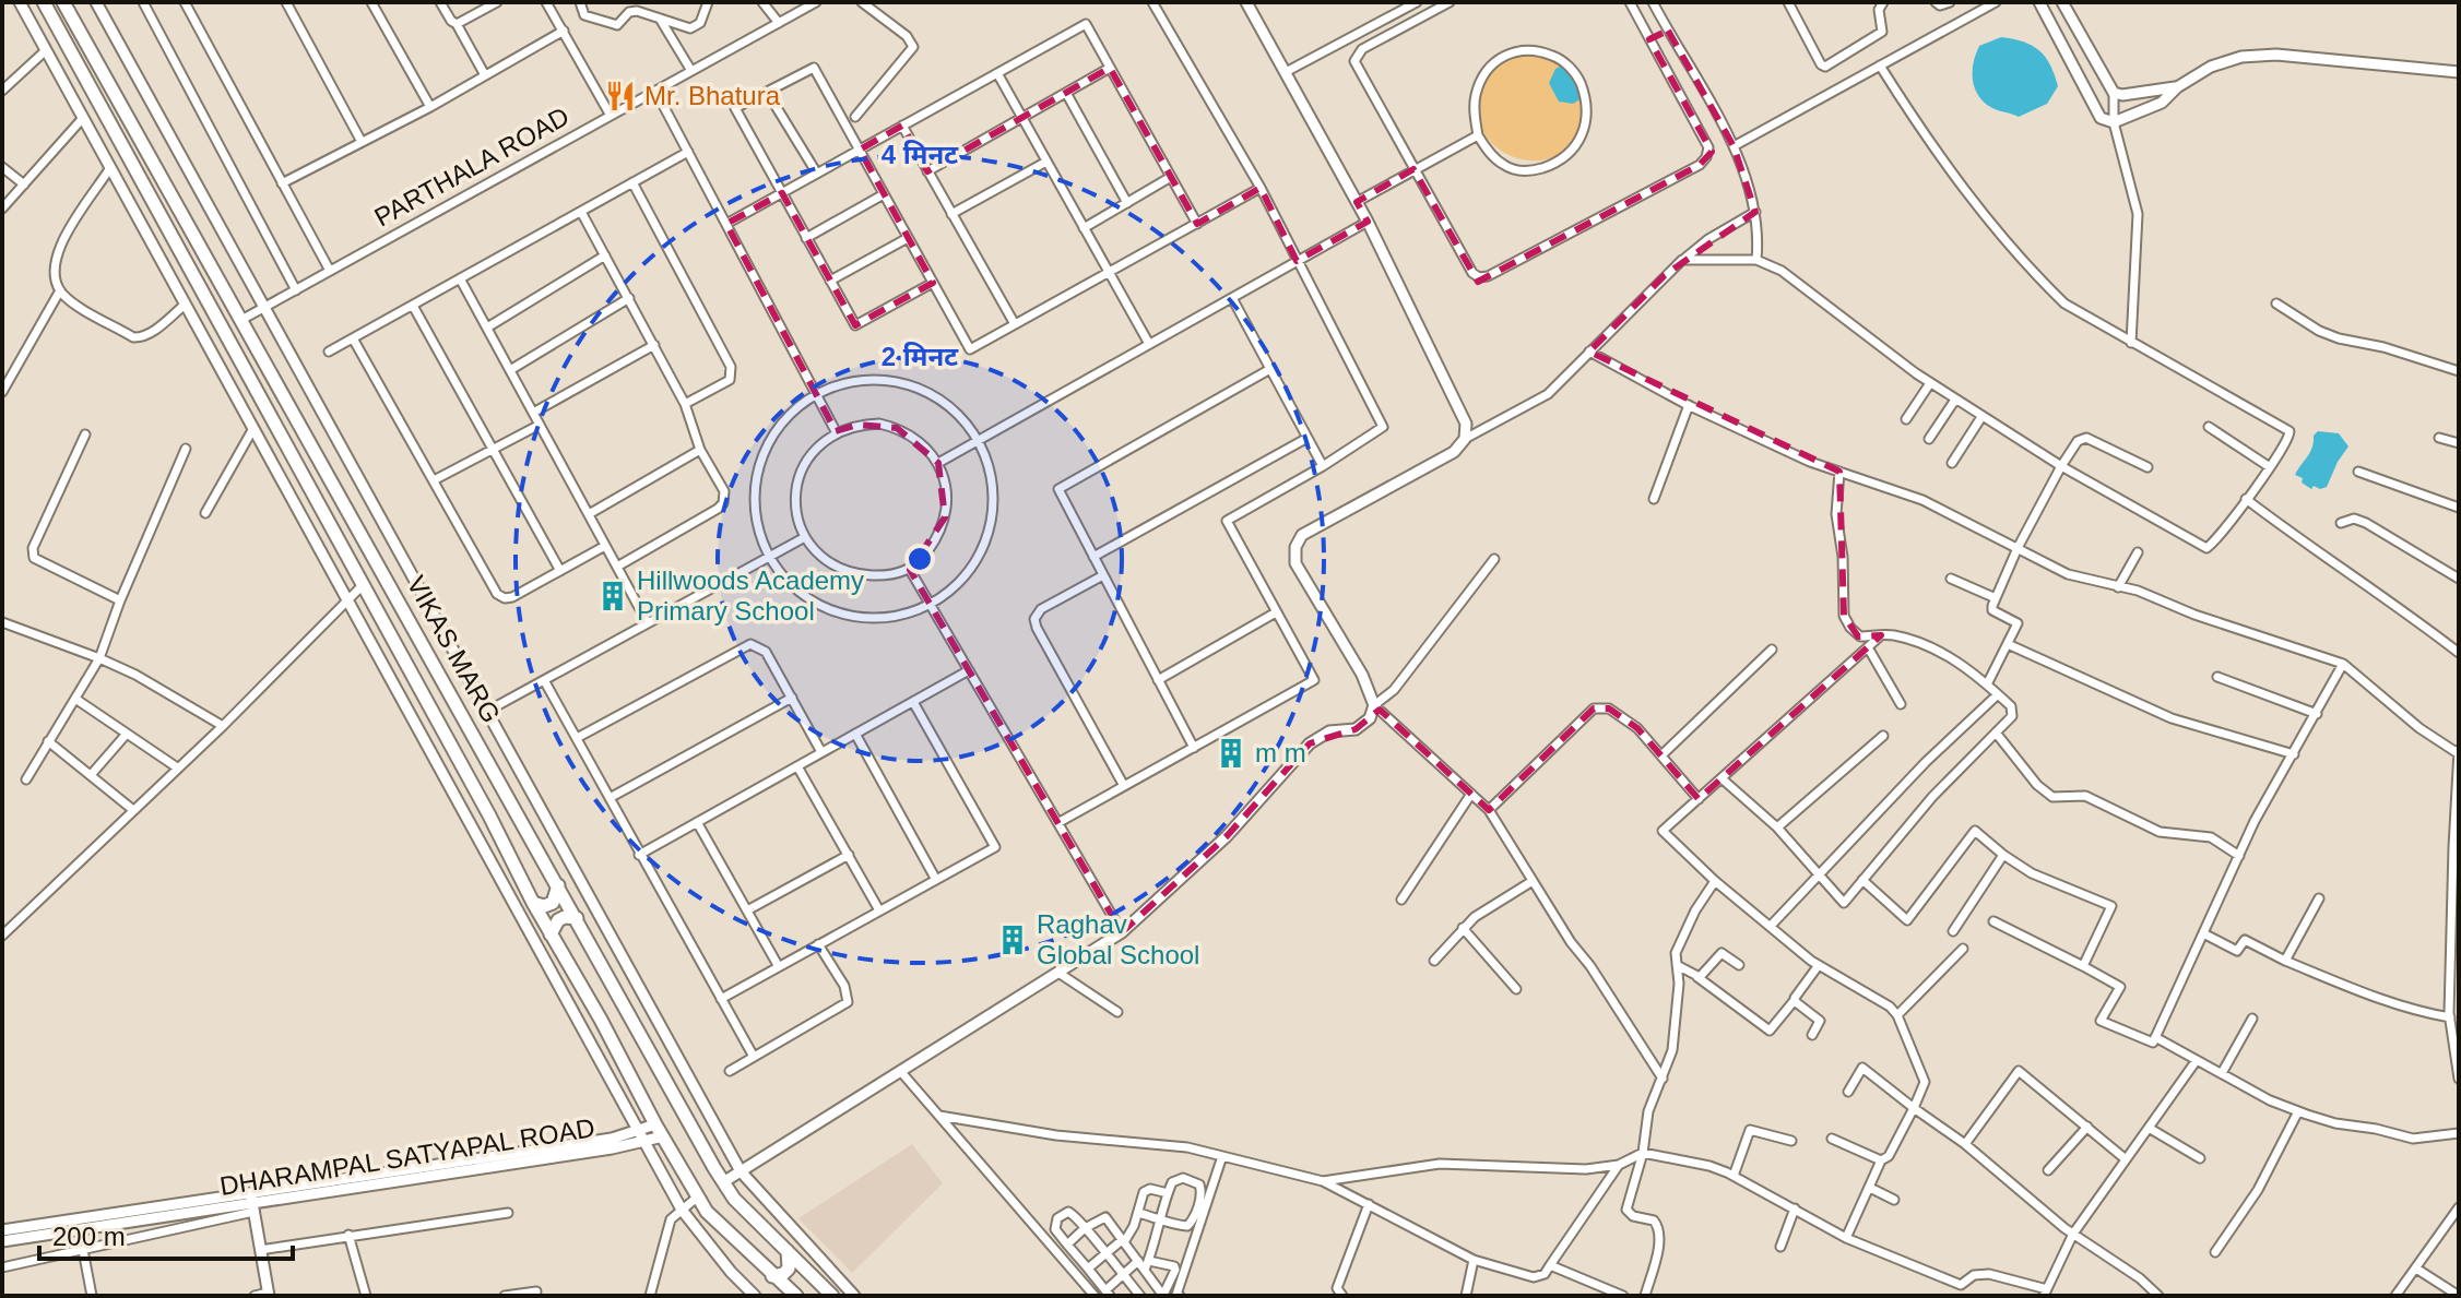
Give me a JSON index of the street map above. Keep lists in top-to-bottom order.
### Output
{
  "streets": {
    "main road": ["VIKAS MARG"],
    "street": ["PARTHALA ROAD", "DHARAMPAL SATYAPAL ROAD"]
  },
  "crossings": [
    ["PARTHALA ROAD", "VIKAS MARG"],
    ["VIKAS MARG", "DHARAMPAL SATYAPAL ROAD"]
  ],
  "places": {
    "restaurant": ["Mr. Bhatura"],
    "building": ["Hillwoods Academy Primary School", "m m", "Raghav Global School"]
  },
  "scale_bar": "200 m",
  "rings": ["4 मिनट", "2 मिनट"]
}
